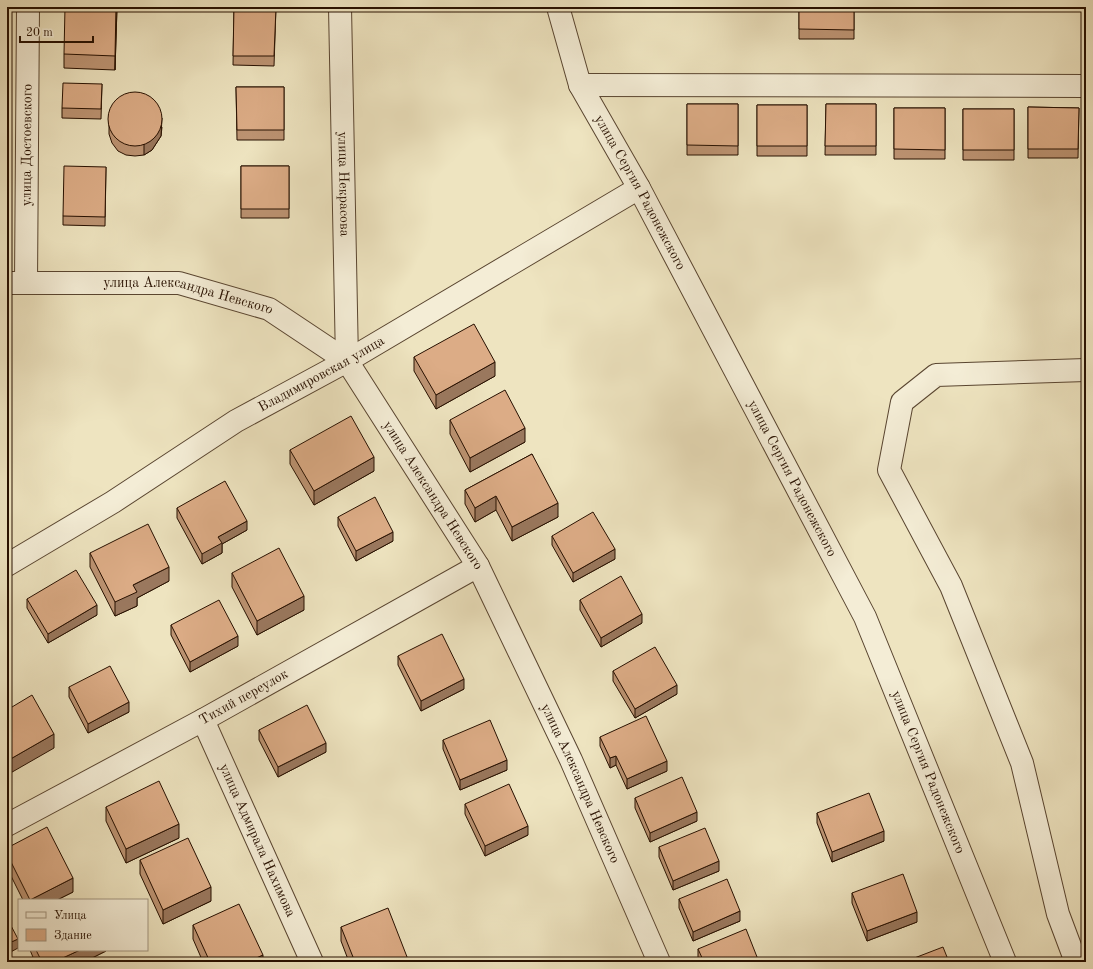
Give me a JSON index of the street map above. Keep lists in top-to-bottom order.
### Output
{
  "streets": {
    "street": [
      "улица Достоевского",
      "улица Некрасова",
      "улица Сергия Радонежского",
      "улица Александра Невского",
      "Владимировская улица",
      "Тихий переулок",
      "улица Адмирала Нахимова"
    ]
  },
  "crossings": [
    ["улица Достоевского", "улица Александра Невского"],
    ["улица Некрасова", "улица Александра Невского"],
    ["улица Некрасова", "Владимировская улица"],
    ["улица Сергия Радонежского", "Владимировская улица"],
    ["улица Александра Невского", "Владимировская улица"],
    ["улица Александра Невского", "Тихий переулок"],
    ["Тихий переулок", "улица Адмирала Нахимова"]
  ],
  "legend": ["Улица", "Здание"],
  "scale_bar": "20 m"
}
